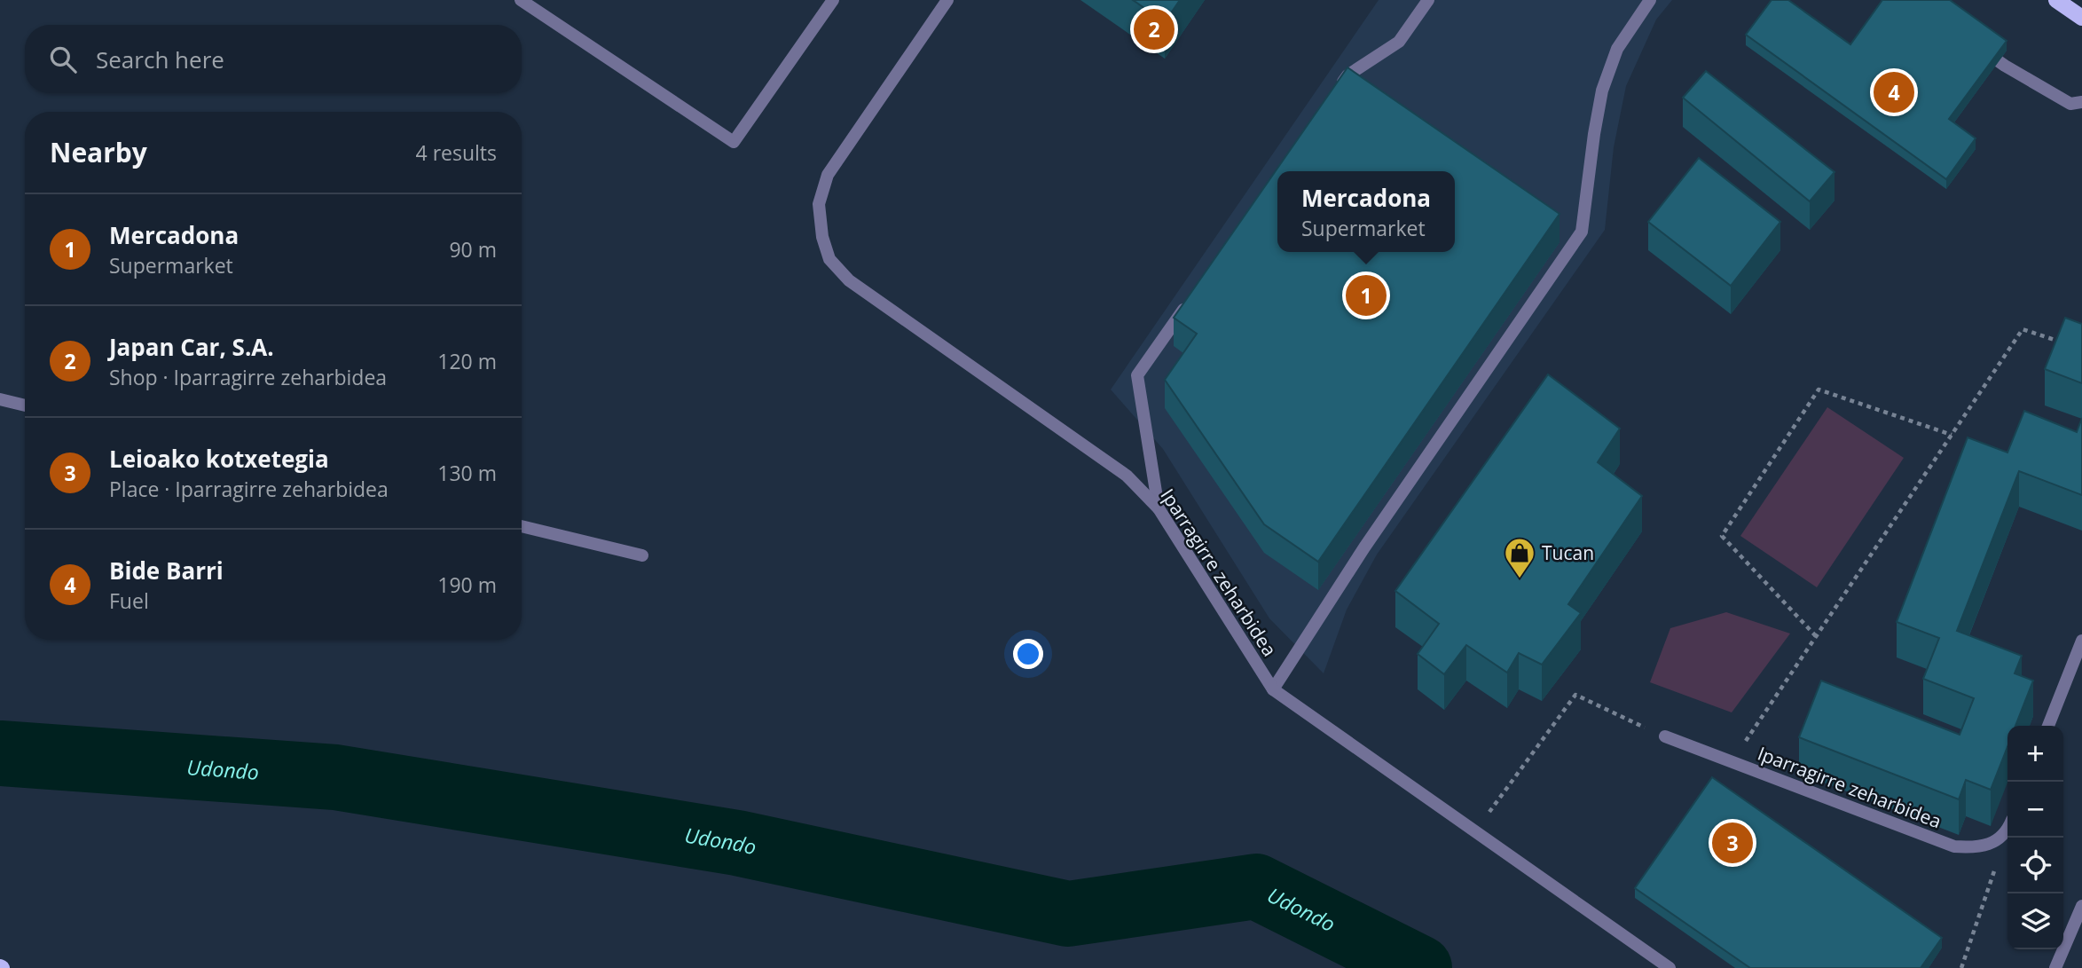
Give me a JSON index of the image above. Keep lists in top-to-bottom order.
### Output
{
  "streets": {
    "street": ["Iparragirre zeharbidea"]
  },
  "water": ["Udondo"],
  "places": {
    "shop": ["Tucan"]
  },
  "page": {
    "pins": [
      "2",
      "4",
      "1",
      "3"
    ],
    "search": "Search here",
    "heading": ["Nearby", "4 results"],
    "popup": ["Mercadona", "Supermarket"],
    "list": [
      {
        "mark": "1",
        "name": "Mercadona",
        "note": "Supermarket",
        "value": "90 m"
      },
      {
        "mark": "2",
        "name": "Japan Car, S.A.",
        "note": "Shop · Iparragirre zeharbidea",
        "value": "120 m"
      },
      {
        "mark": "3",
        "name": "Leioako kotxetegia",
        "note": "Place · Iparragirre zeharbidea",
        "value": "130 m"
      },
      {
        "mark": "4",
        "name": "Bide Barri",
        "note": "Fuel",
        "value": "190 m"
      }
    ],
    "map_buttons": ["+", "−"]
  }
}
